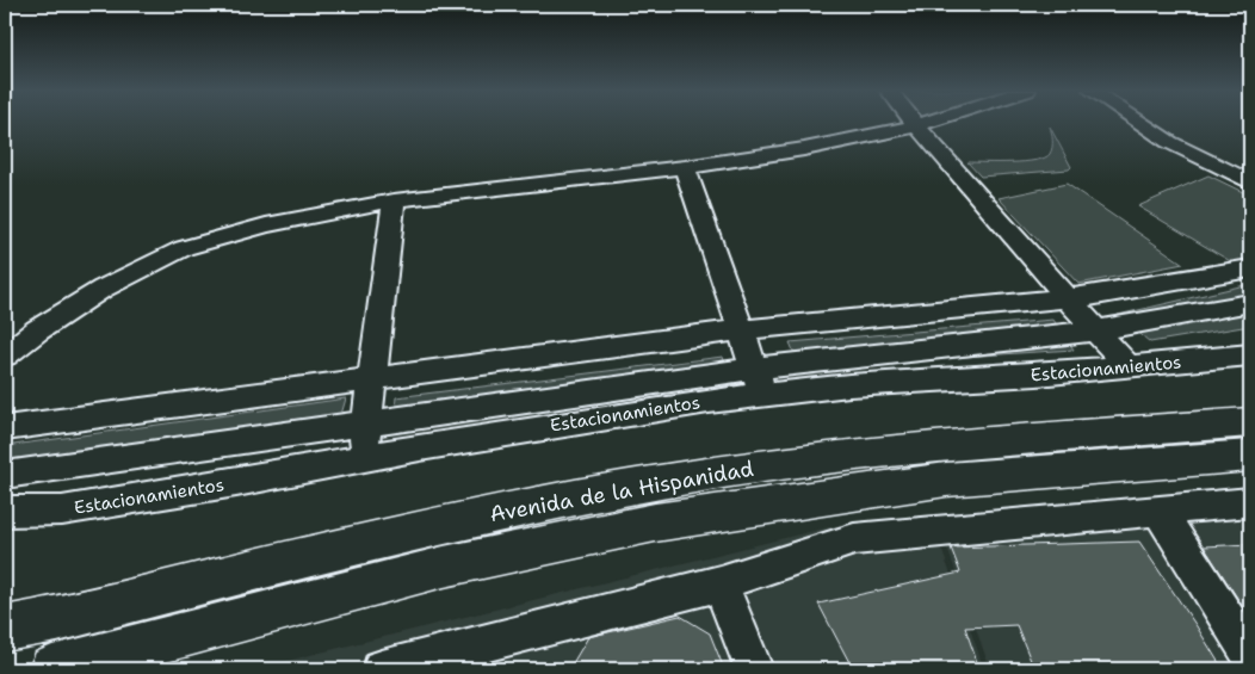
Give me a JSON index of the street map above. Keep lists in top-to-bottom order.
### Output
{
  "streets": {
    "main road": ["Avenida de la Hispanidad"],
    "street": ["Estacionamientos"]
  }
}
